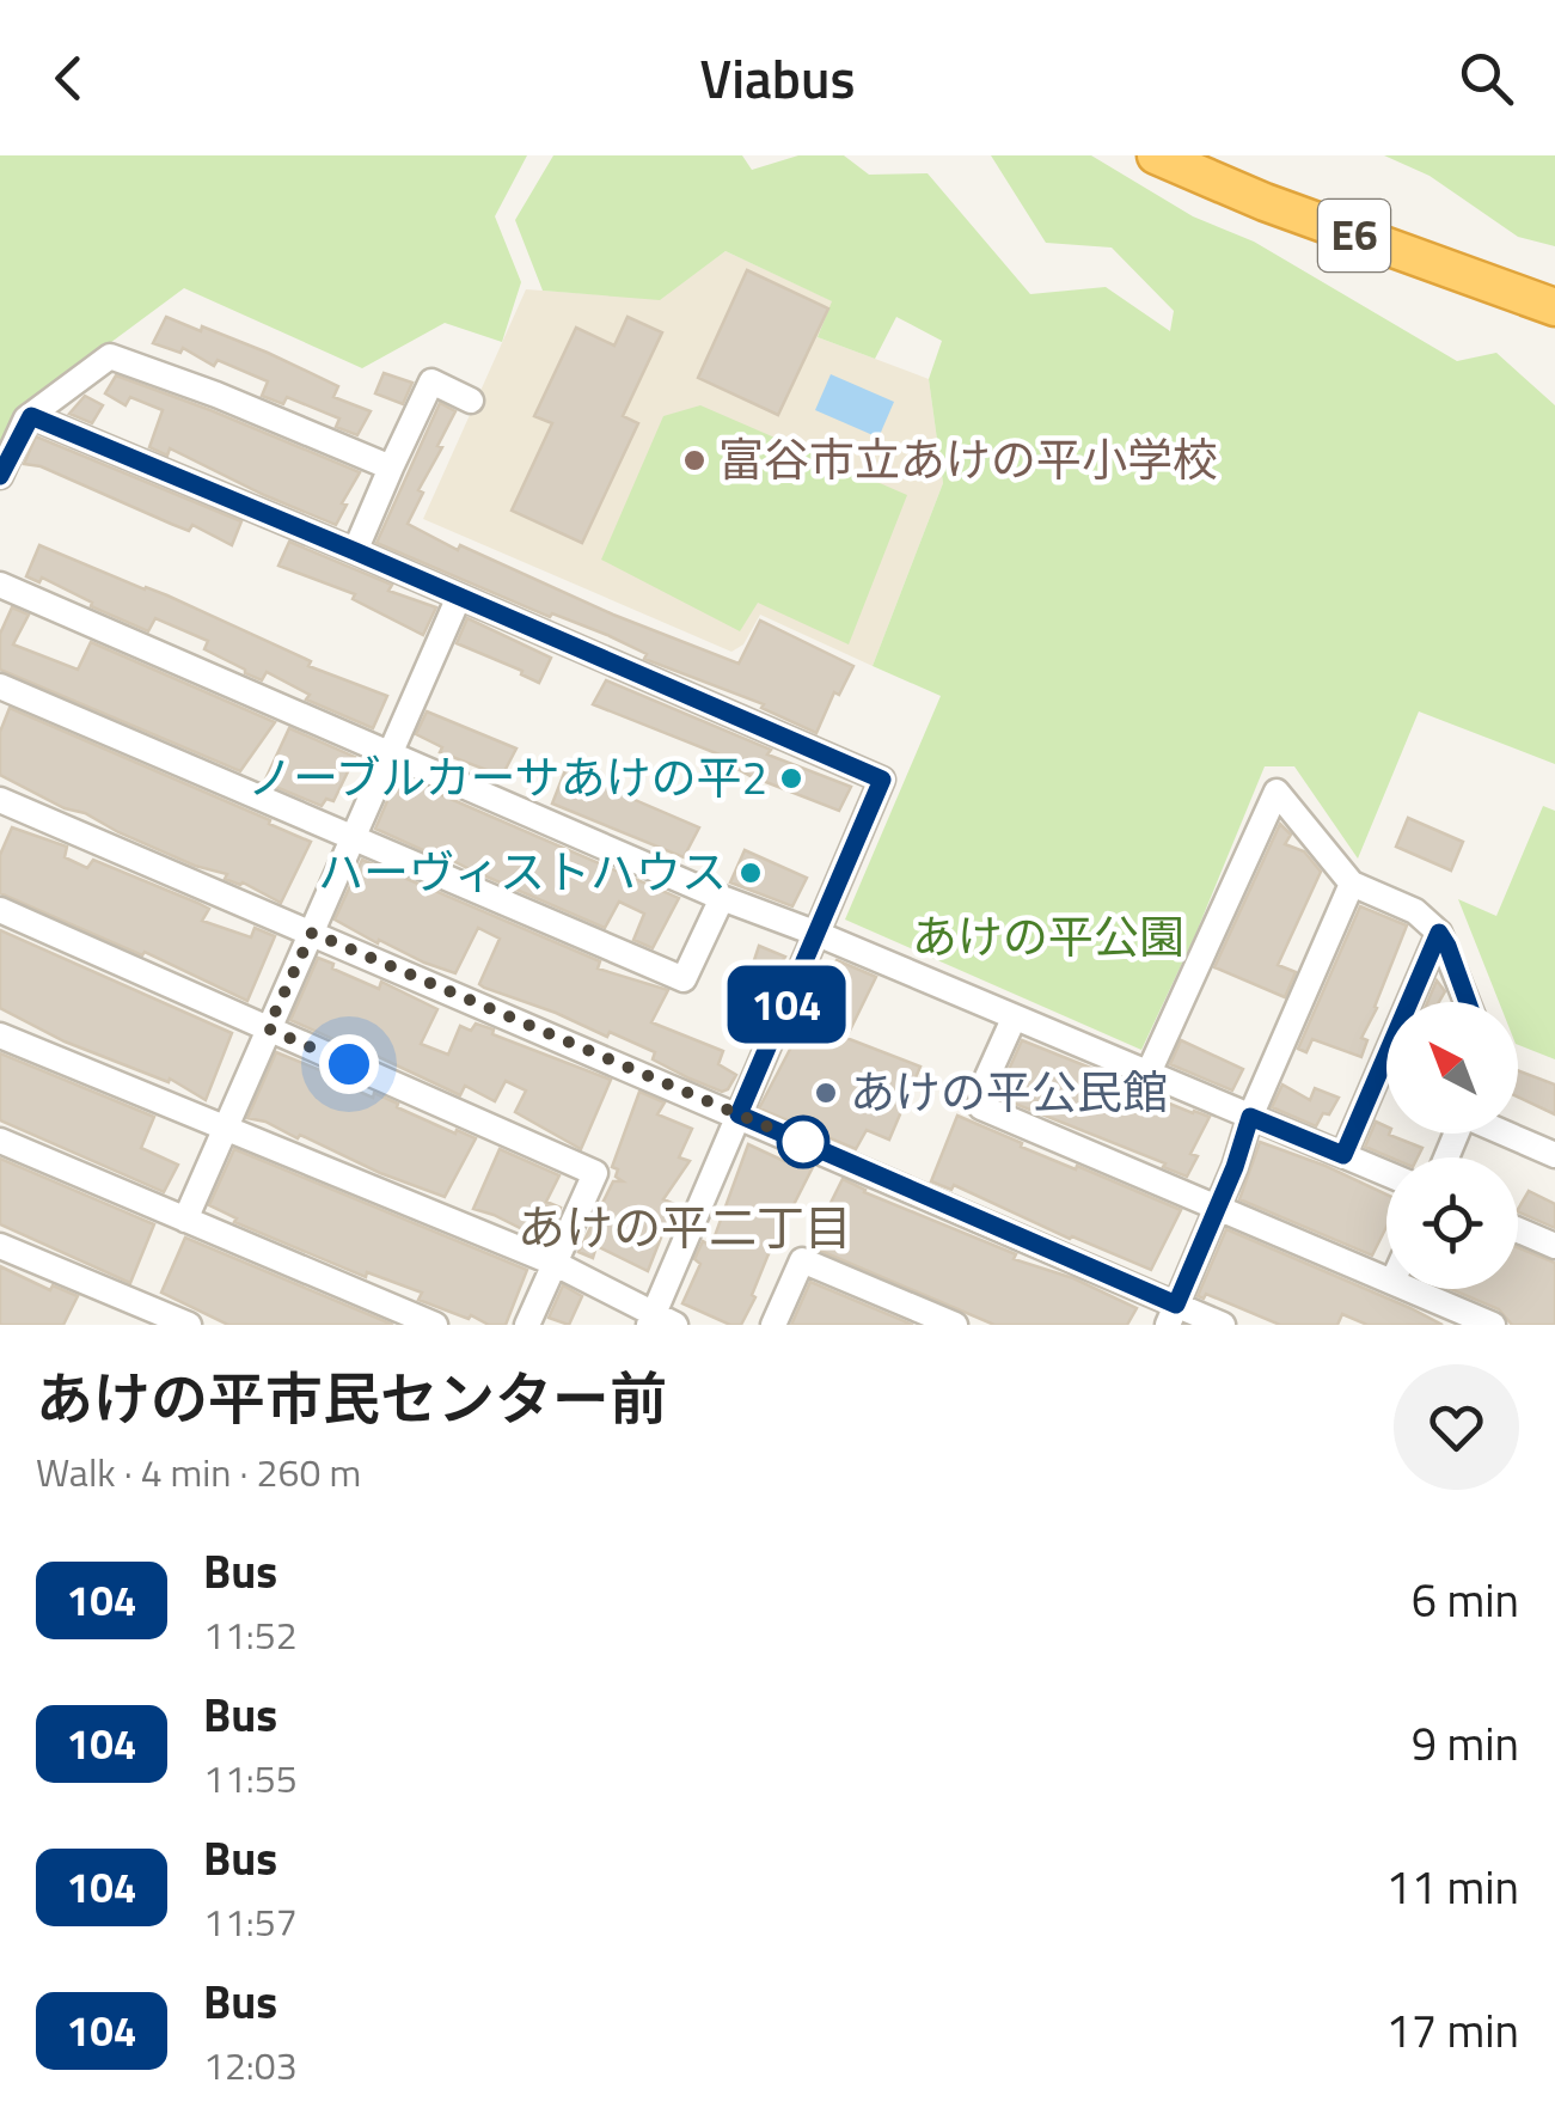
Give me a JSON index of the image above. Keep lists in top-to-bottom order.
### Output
{
  "streets": {
    "highway": ["E6"]
  },
  "districts": ["あけの平二丁目"],
  "parks": ["あけの平公園"],
  "places": [
    "富谷市立あけの平小学校",
    "ノーブルカーサあけの平2",
    "ハーヴィストハウス",
    "あけの平公民館"
  ],
  "lines": ["bus line 104"],
  "north": "top left",
  "page": {
    "header": "Viabus",
    "on_map": "104",
    "heading": ["あけの平市民センター前", "Walk · 4 min · 260 m"],
    "list": [
      {
        "mark": "104",
        "name": "Bus",
        "note": "11:52",
        "value": "6 min"
      },
      {
        "mark": "104",
        "name": "Bus",
        "note": "11:55",
        "value": "9 min"
      },
      {
        "mark": "104",
        "name": "Bus",
        "note": "11:57",
        "value": "11 min"
      },
      {
        "mark": "104",
        "name": "Bus",
        "note": "12:03",
        "value": "17 min"
      }
    ]
  }
}
